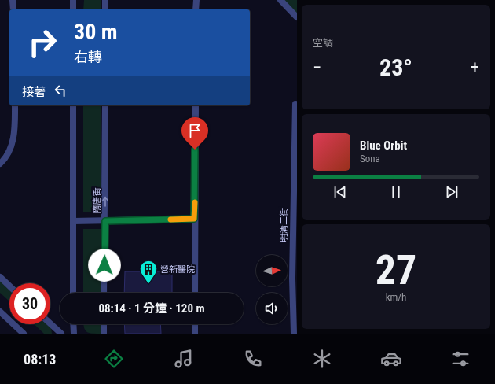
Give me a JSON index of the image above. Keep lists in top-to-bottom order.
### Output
{
  "streets": {
    "street": ["隋唐街", "明清二街"]
  },
  "places": {
    "building": ["營新醫院"]
  },
  "north": "right",
  "page": {
    "tile": [
      "空調",
      ["27", "km/h"]
    ],
    "turn": ["30 m", "右轉"],
    "heat": ["−", "23°", "+"],
    "then": "接著",
    "song": ["Blue Orbit", "Sona"],
    "limit": "30",
    "trip": "08:14 · 1 分鐘 · 120 m",
    "tabs": "08:13"
  }
}
